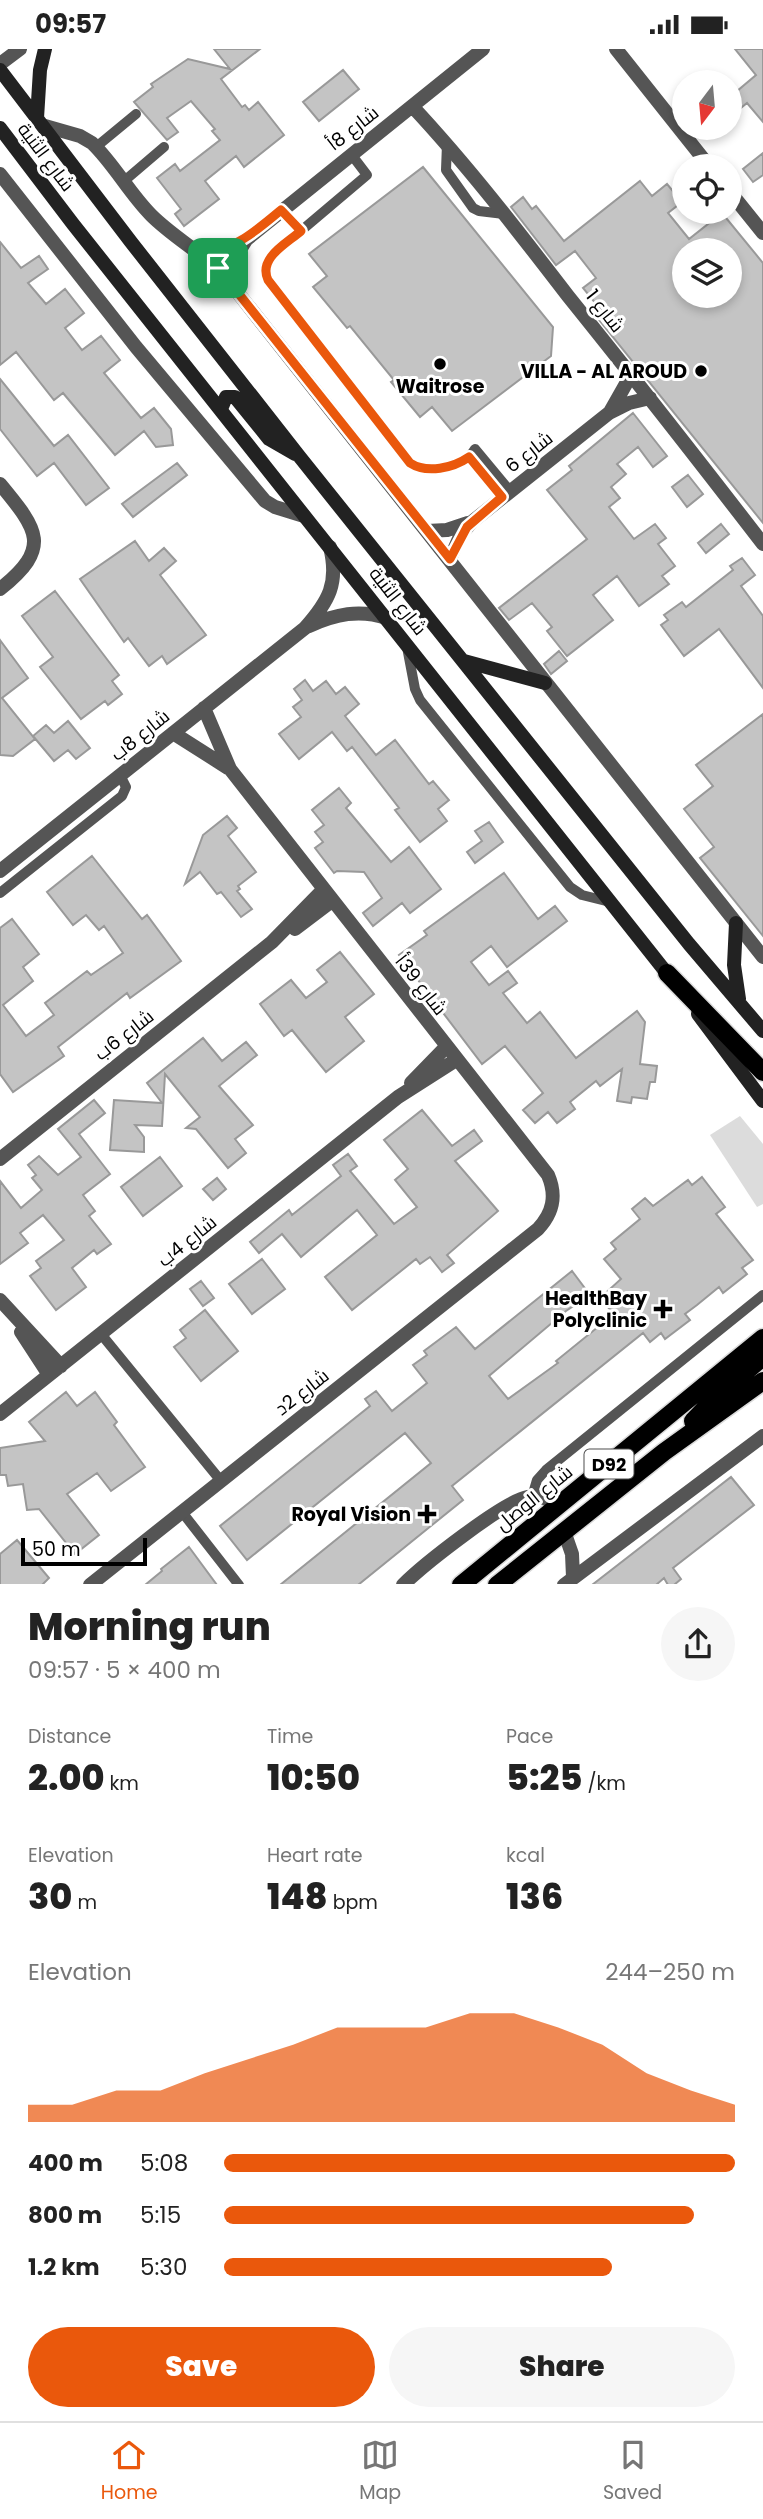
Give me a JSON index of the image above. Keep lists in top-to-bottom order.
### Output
{
  "streets": {
    "main road": ["شارع الثنية", "D92", "شارع الوصل"],
    "street": [
      "شارع 8أ",
      "شارع 1",
      "شارع 6",
      "شارع 8ب",
      "شارع 39أ",
      "شارع 6ب",
      "شارع 4ب",
      "شارع 2د"
    ]
  },
  "crossings": [
    ["شارع 8أ", "شارع 1"],
    ["شارع الثنية", "شارع 8ب"],
    ["شارع 1", "شارع 6"],
    ["شارع 8ب", "شارع 39أ"],
    ["شارع 39أ", "شارع 6ب"],
    ["شارع 39أ", "شارع 4ب"],
    ["شارع 39أ", "شارع 2د"]
  ],
  "places": {
    "other": ["Waitrose", "VILLA - AL AROUD"],
    "health": ["HealthBay Polyclinic", "Royal Vision"]
  },
  "scale_bar": "50 m",
  "north": "bottom",
  "page": {
    "status": "09:57",
    "scale": "50 m",
    "heading": ["Morning run", "09:57 · 5 × 400 m"],
    "stats": [
      ["Distance", "2.00 km"],
      ["Time", "10:50"],
      ["Pace", "5:25 /km"],
      ["Elevation", "30 m"],
      ["Heart rate", "148 bpm"],
      ["kcal", "136"]
    ],
    "chart": ["Elevation", "244–250 m"],
    "list": [
      {
        "name": "400 m",
        "note": "5:08"
      },
      {
        "name": "800 m",
        "note": "5:15"
      },
      {
        "name": "1.2 km",
        "note": "5:30"
      }
    ],
    "buttons": ["Save", "Share"],
    "tabs": ["Home", "Map", "Saved"]
  }
}
